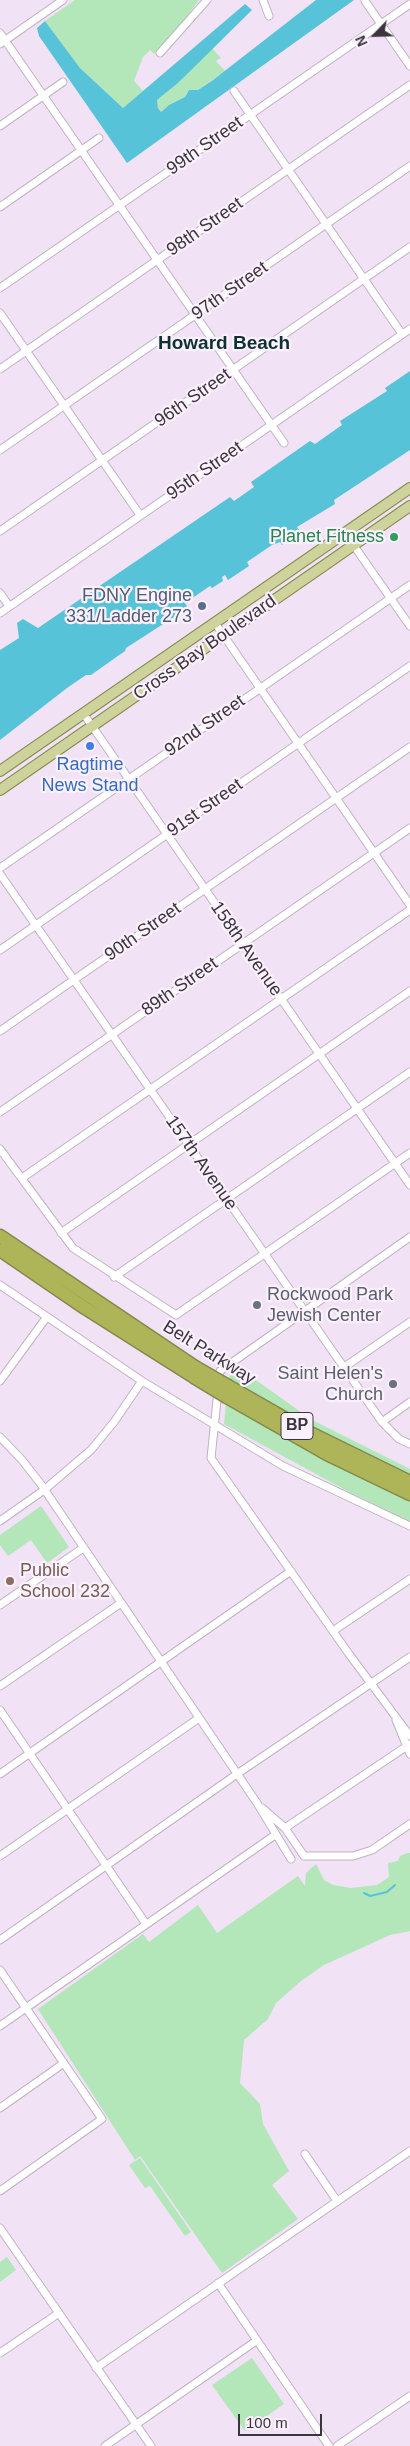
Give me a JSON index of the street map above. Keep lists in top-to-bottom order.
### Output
{
  "streets": {
    "highway": ["Belt Parkway", "BP"],
    "main road": ["Cross Bay Boulevard"],
    "street": [
      "99th Street",
      "98th Street",
      "97th Street",
      "96th Street",
      "95th Street",
      "92nd Street",
      "91st Street",
      "90th Street",
      "158th Avenue",
      "89th Street",
      "157th Avenue"
    ]
  },
  "crossings": [
    ["Cross Bay Boulevard", "158th Avenue"],
    ["92nd Street", "158th Avenue"],
    ["91st Street", "158th Avenue"],
    ["91st Street", "157th Avenue"],
    ["90th Street", "158th Avenue"],
    ["90th Street", "157th Avenue"],
    ["158th Avenue", "89th Street"],
    ["89th Street", "157th Avenue"]
  ],
  "districts": ["Howard Beach"],
  "places": [
    "Planet Fitness",
    "FDNY Engine 331/Ladder 273",
    "Ragtime News Stand",
    "Rockwood Park Jewish Center",
    "Saint Helen's Church",
    "Public School 232"
  ],
  "scale_bar": "100 m",
  "north": "bottom left"
}
